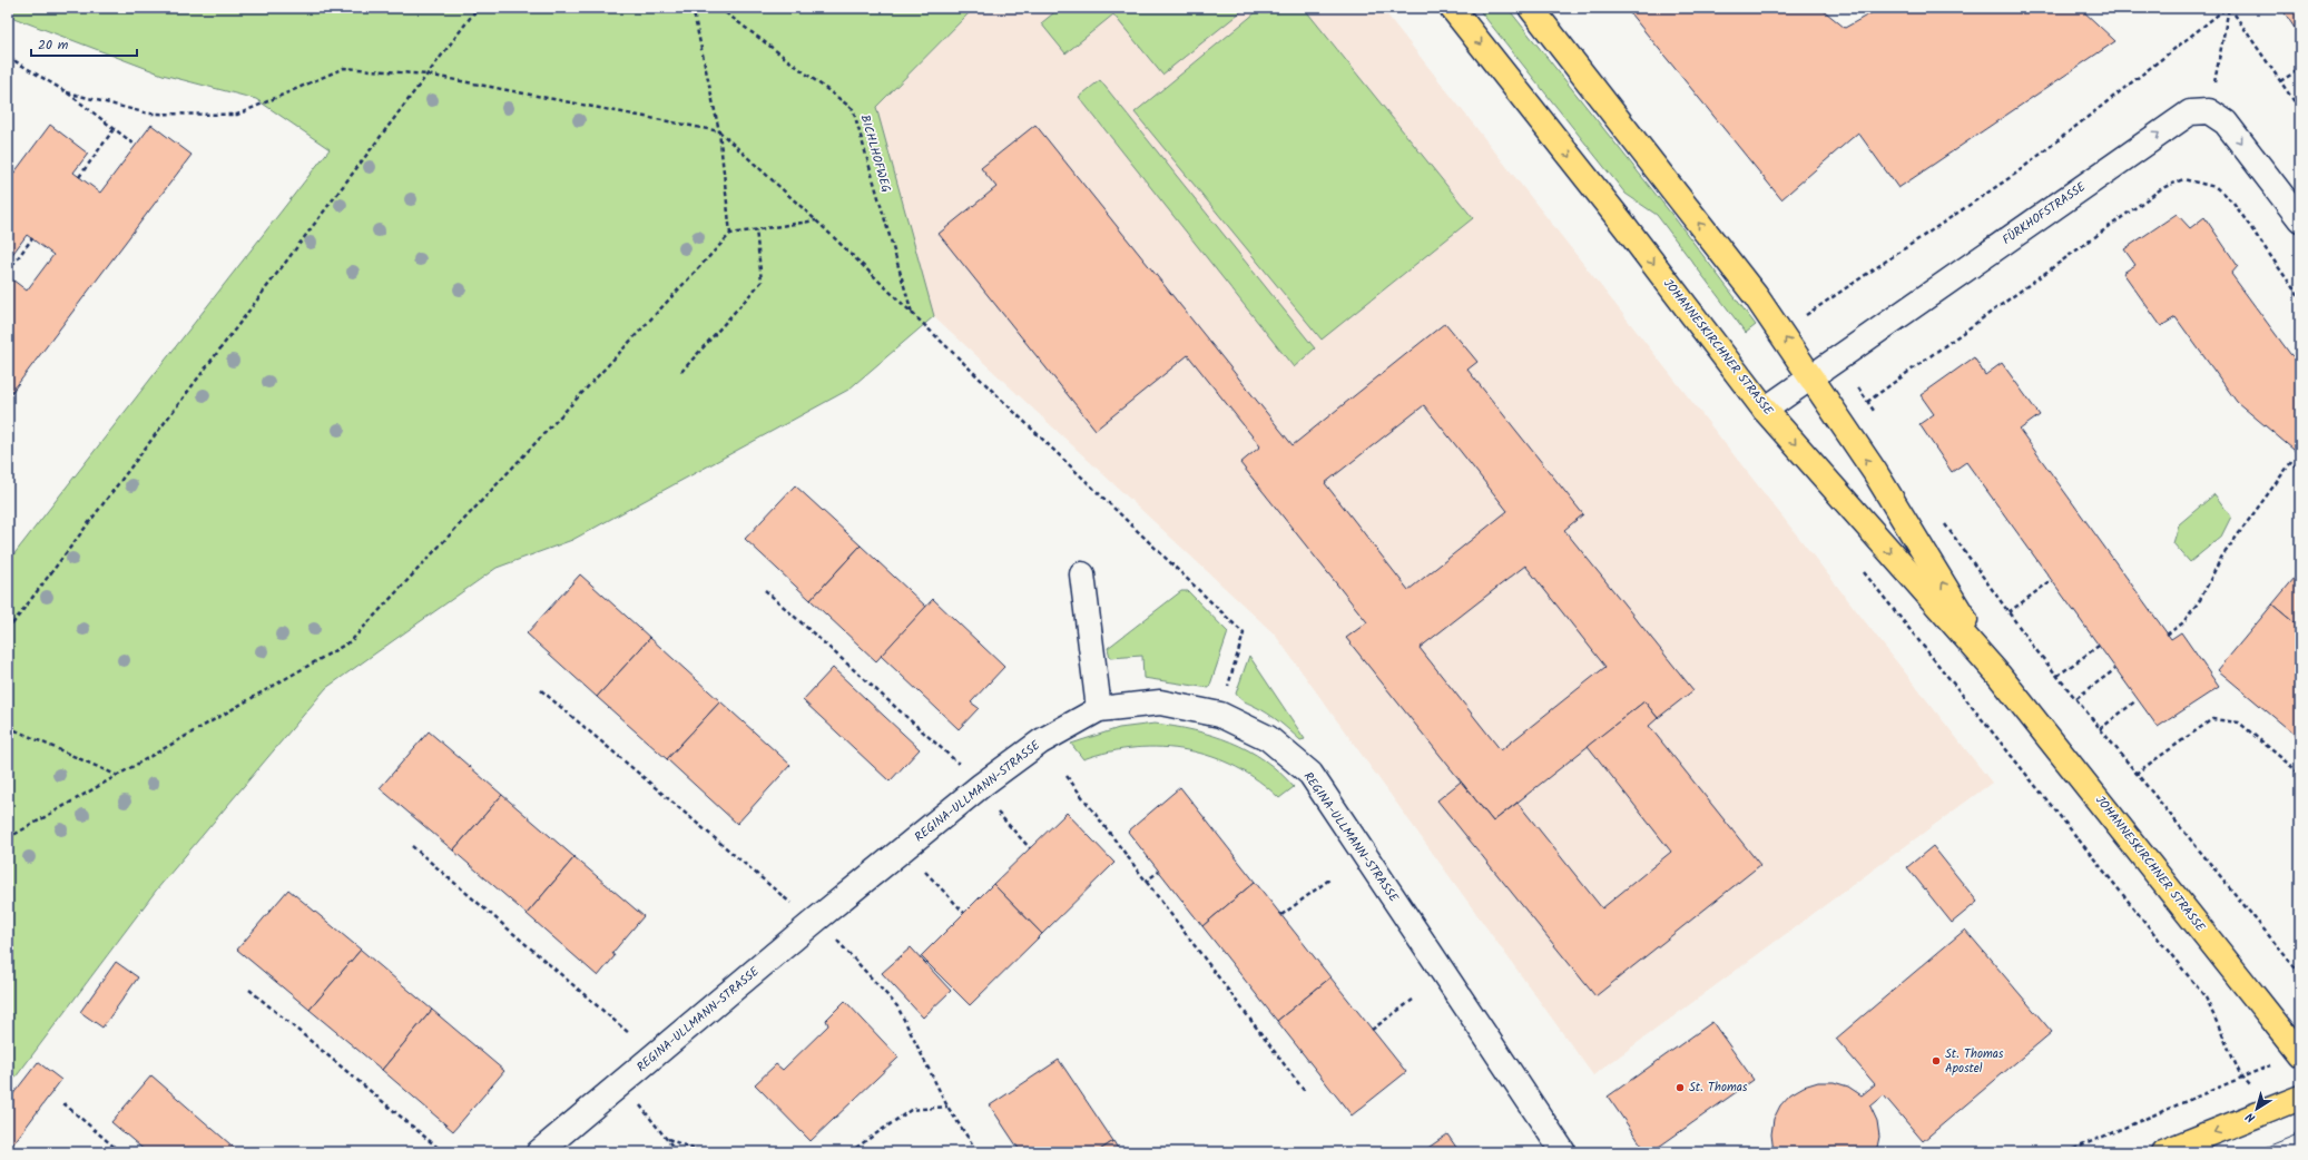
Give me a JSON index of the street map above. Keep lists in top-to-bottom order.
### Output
{
  "streets": {
    "main road": ["JOHANNESKIRCHNER STRASSE"],
    "street": ["FÜRKHOFSTRASSE", "REGINA-ULLMANN-STRASSE"],
    "path": ["BICHLHOFWEG"]
  },
  "crossings": [
    ["FÜRKHOFSTRASSE", "JOHANNESKIRCHNER STRASSE"]
  ],
  "one_way": ["FÜRKHOFSTRASSE"],
  "places": ["St. Thomas Apostel", "St. Thomas"],
  "scale_bar": "20 m",
  "north": "bottom left"
}
